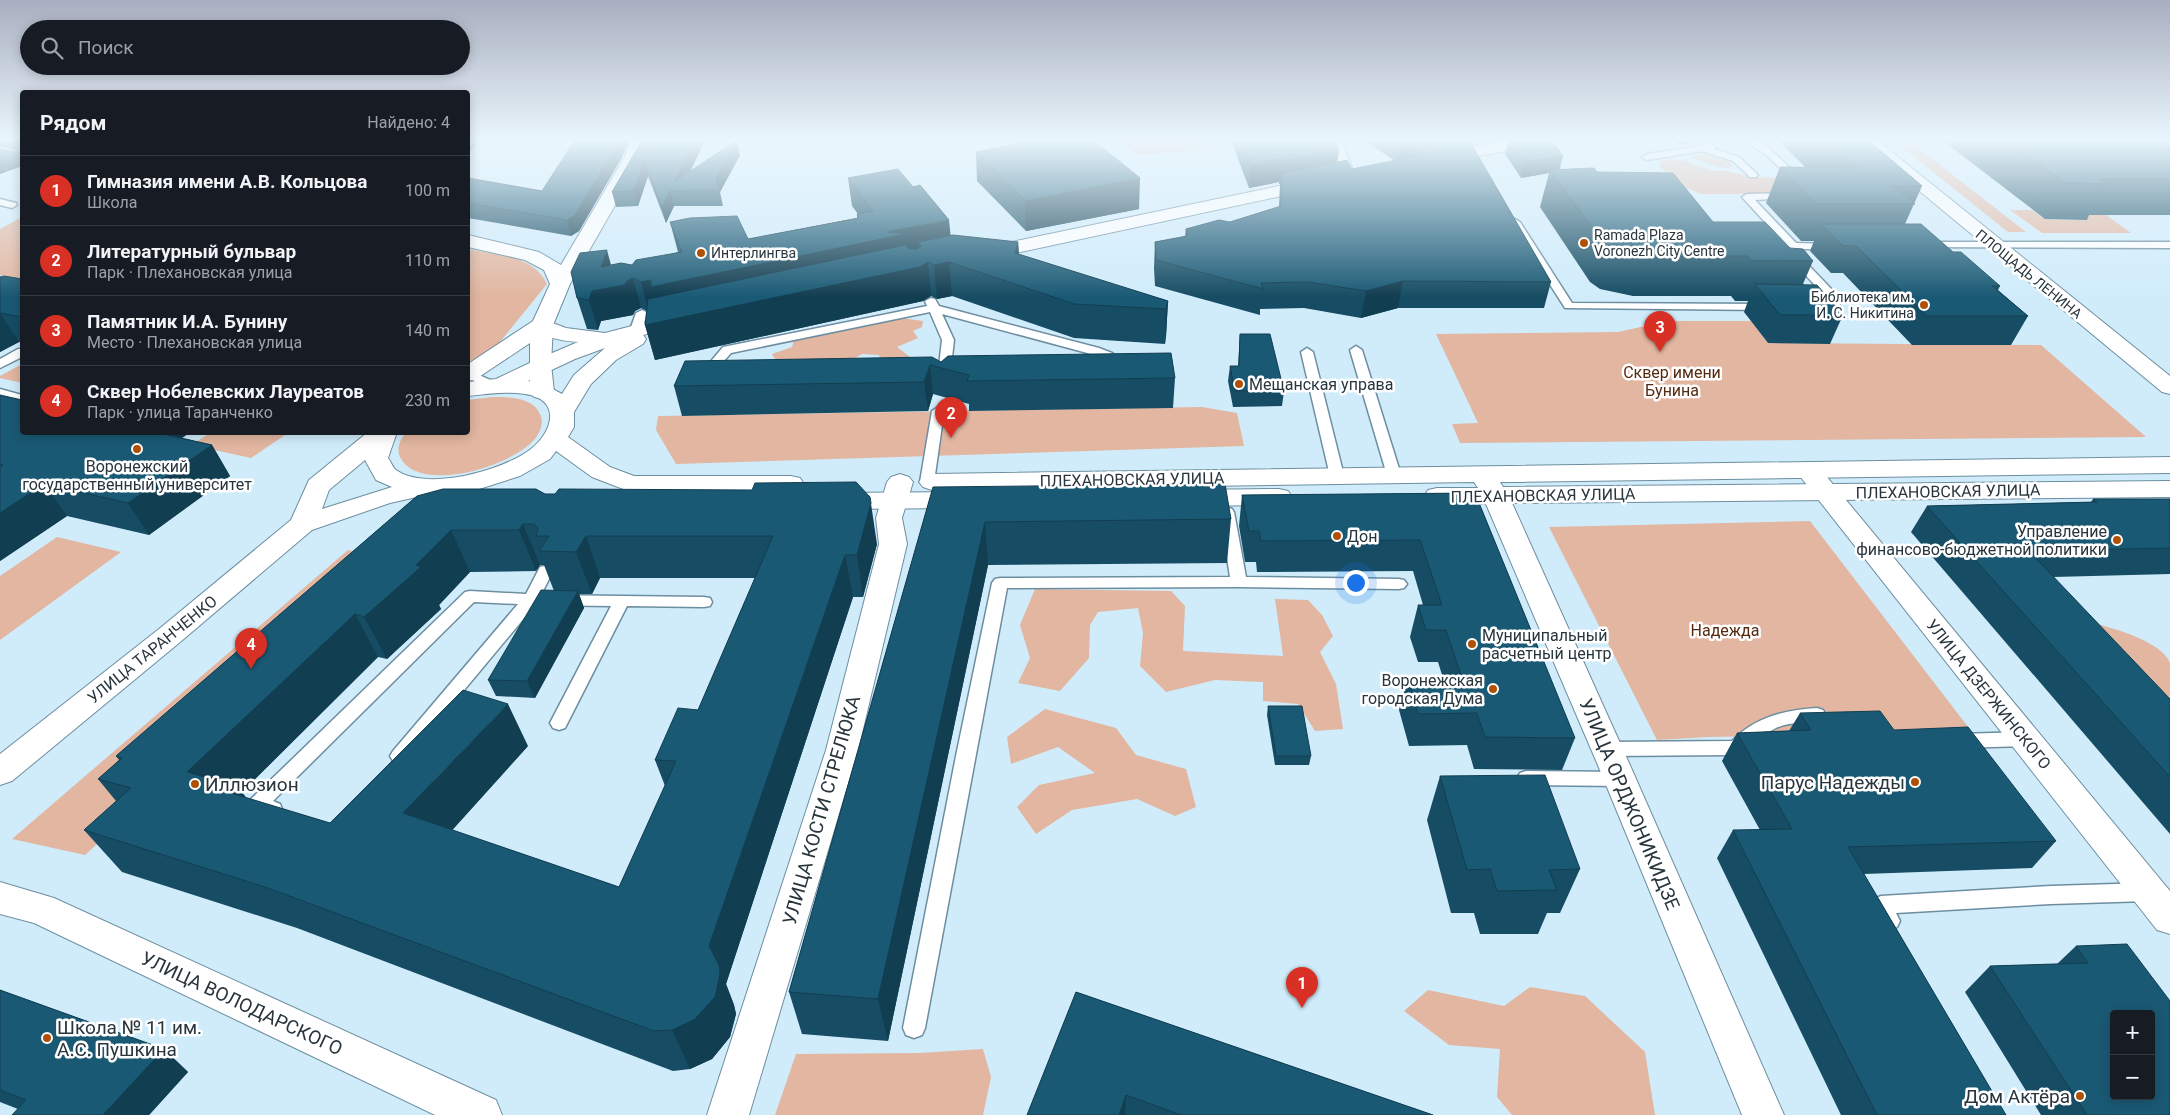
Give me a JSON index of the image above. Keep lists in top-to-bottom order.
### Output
{
  "streets": {
    "street": [
      "ПЛОЩАДЬ ЛЕНИНА",
      "ПЛЕХАНОВСКАЯ УЛИЦА",
      "УЛИЦА ТАРАНЧЕНКО",
      "УЛИЦА ДЗЕРЖИНСКОГО",
      "УЛИЦА ОРДЖОНИКИДЗЕ",
      "УЛИЦА КОСТИ СТРЕЛЮКА",
      "УЛИЦА ВОЛОДАРСКОГО"
    ]
  },
  "crossings": [
    ["ПЛЕХАНОВСКАЯ УЛИЦА", "УЛИЦА ТАРАНЧЕНКО"],
    ["ПЛЕХАНОВСКАЯ УЛИЦА", "УЛИЦА ДЗЕРЖИНСКОГО"],
    ["ПЛЕХАНОВСКАЯ УЛИЦА", "УЛИЦА ОРДЖОНИКИДЗЕ"],
    ["ПЛЕХАНОВСКАЯ УЛИЦА", "УЛИЦА КОСТИ СТРЕЛЮКА"]
  ],
  "parks": ["Cквер имени Бунина", "Надежда"],
  "places": [
    "Ramada Plaza Voronezh City Centre",
    "Интерлингва",
    "Библиотека им. И. С. Никитина",
    "Мещанская управа",
    "Воронежский государственный университет",
    "Дон",
    "Управление финансово-бюджетной политики",
    "Муниципальный расчетный центр",
    "Воронежская городская Дума",
    "Парус Надежды",
    "Иллюзион",
    "Школа № 11 им. А.С. Пушкина",
    "Дом Актёра"
  ],
  "page": {
    "search": "Поиск",
    "heading": ["Рядом", "Найдено: 4"],
    "list": [
      {
        "mark": "1",
        "name": "Гимназия имени А.В. Кольцова",
        "note": "Школа",
        "value": "100 m"
      },
      {
        "mark": "2",
        "name": "Литературный бульвар",
        "note": "Парк · Плехановская улица",
        "value": "110 m"
      },
      {
        "mark": "3",
        "name": "Памятник И.А. Бунину",
        "note": "Место · Плехановская улица",
        "value": "140 m"
      },
      {
        "mark": "4",
        "name": "Сквер Нобелевских Лауреатов",
        "note": "Парк · улица Таранченко",
        "value": "230 m"
      }
    ],
    "pins": [
      "3",
      "2",
      "4",
      "1"
    ],
    "map_buttons": ["+", "−"]
  }
}
